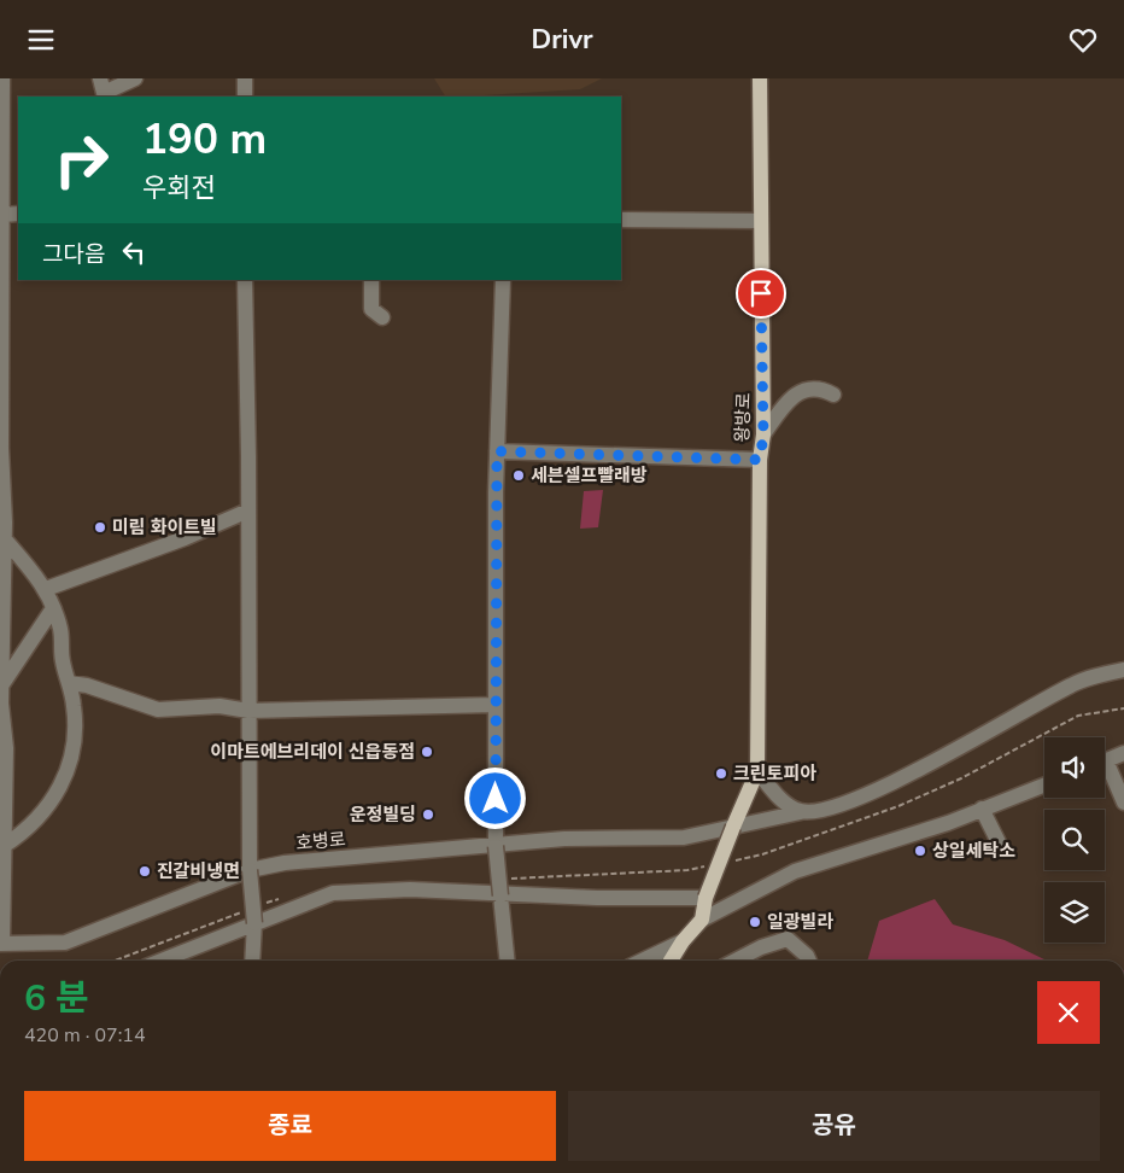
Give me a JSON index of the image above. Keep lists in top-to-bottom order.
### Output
{
  "streets": {
    "main road": ["왕방로"],
    "street": ["호병로"]
  },
  "crossings": [
    ["왕방로", "호병로"]
  ],
  "places": [
    "세븐셀프빨래방",
    "미림 화이트빌",
    "이마트에브리데이 신읍동점",
    "크린토피아",
    "운정빌딩",
    "상일세탁소",
    "진갈비냉면",
    "일광빌라"
  ],
  "page": {
    "header": "Drivr",
    "turn": ["190 m", "우회전"],
    "then": "그다음",
    "heading": ["6 분", "420 m · 07:14"],
    "buttons": ["종료", "공유"]
  }
}
